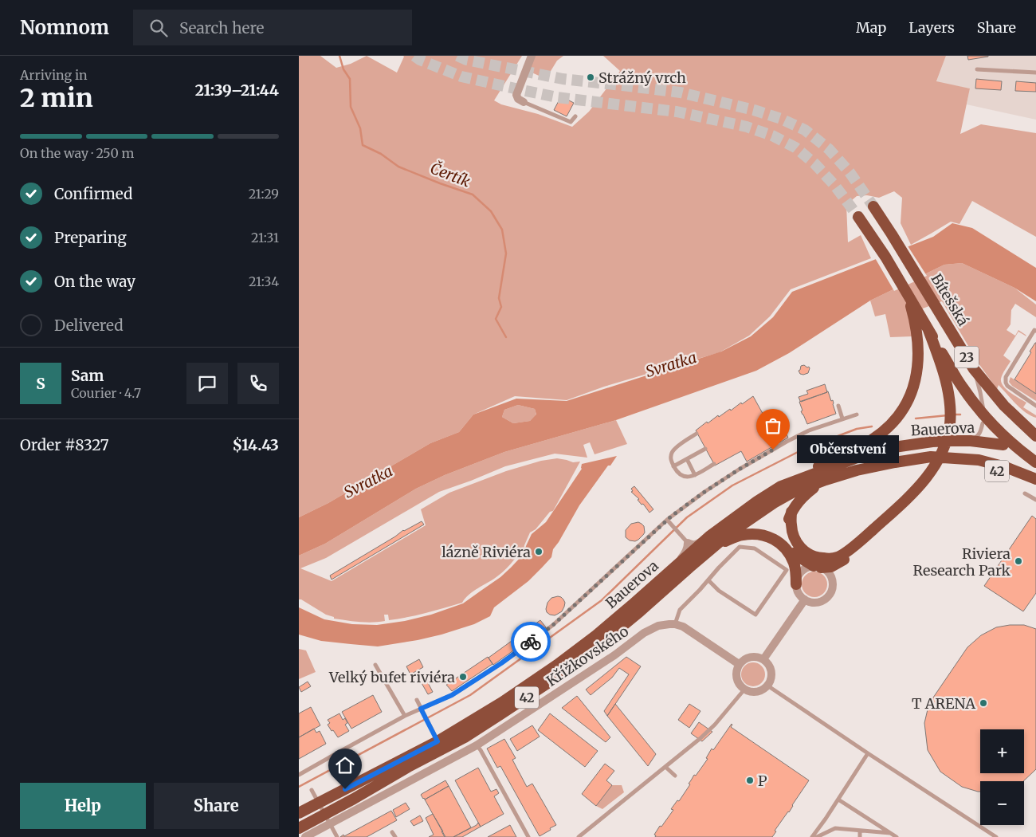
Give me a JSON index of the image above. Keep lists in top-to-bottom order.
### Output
{
  "streets": {
    "highway": [
      "Bítešská",
      "23",
      "Bauerova",
      "42"
    ],
    "street": ["Křížkovského"]
  },
  "crossings": [
    ["Bítešská", "23"],
    ["Bauerova", "42"],
    ["42", "Křížkovského"]
  ],
  "water": ["Čertík", "Svratka"],
  "places": [
    "Strážný vrch",
    "Občerstvení",
    "lázně Riviéra",
    "Riviera Research Park",
    "Velký bufet riviéra",
    "T ARENA",
    "P"
  ],
  "page": {
    "header": "Nomnom",
    "search": "Search here",
    "nav": ["Map", "Layers", "Share"],
    "heading": ["2 min", "Arriving in", "21:39–21:44"],
    "panel": [
      "Sam",
      "Courier · 4.7",
      "Order #8327",
      "$14.43"
    ],
    "bar": "On the way · 250 m",
    "list": [
      ["Confirmed", "21:29"],
      ["Preparing", "21:31"],
      ["On the way", "21:34"],
      "Delivered"
    ],
    "round": "S",
    "bubble": "Občerstvení",
    "map_buttons": ["+", "−"],
    "buttons": ["Help", "Share"]
  }
}
